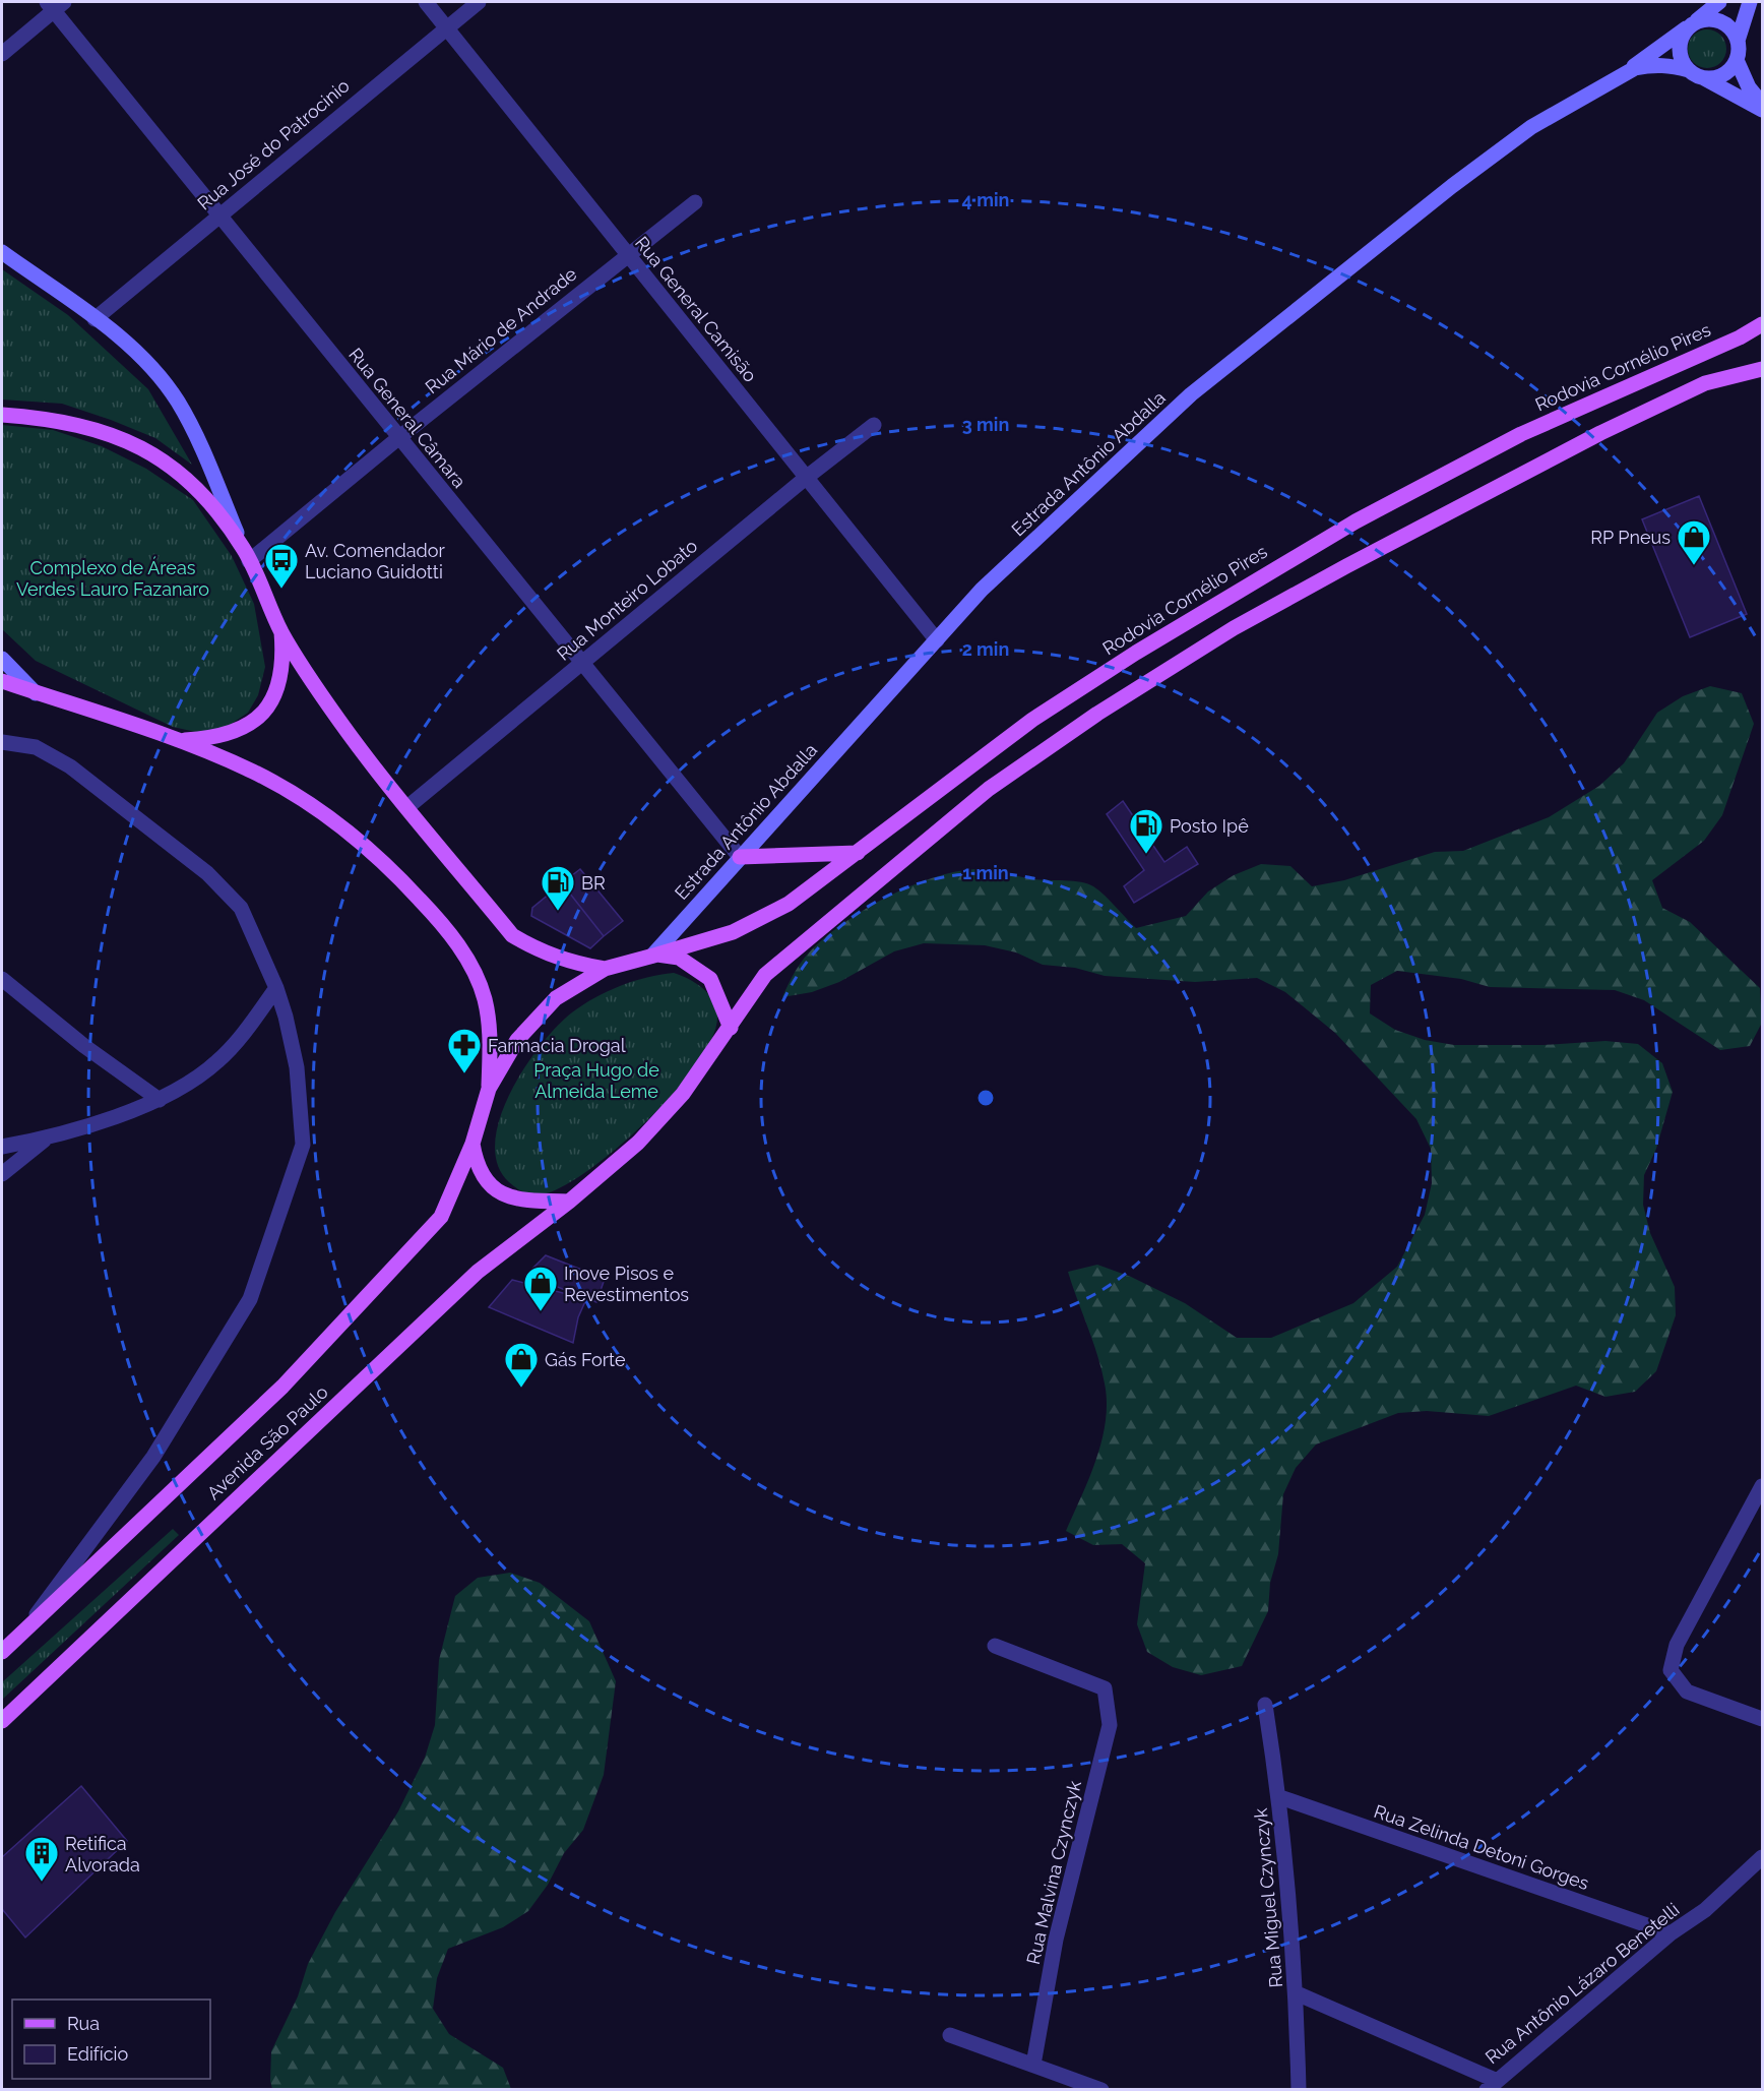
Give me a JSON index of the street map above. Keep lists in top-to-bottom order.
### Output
{
  "streets": {
    "main road": ["Rodovia Cornélio Pires", "Avenida São Paulo"],
    "street": [
      "Rua José do Patrocinio",
      "Rua General Camisão",
      "Rua Mário de Andrade",
      "Rua General Câmara",
      "Estrada Antônio Abdalla",
      "Rua Monteiro Lobato",
      "Rua Zelinda Detoni Gorges",
      "Rua Malvina Czynczyk",
      "Rua Miguel Czynczyk",
      "Rua Antônio Lázaro Benetelli"
    ]
  },
  "crossings": [
    ["Rua José do Patrocinio", "Rua General Camisão"],
    ["Rua José do Patrocinio", "Rua General Câmara"],
    ["Rua General Camisão", "Rua Mário de Andrade"],
    ["Rua General Camisão", "Estrada Antônio Abdalla"],
    ["Rua General Camisão", "Rua Monteiro Lobato"],
    ["Rua Mário de Andrade", "Rua General Câmara"],
    ["Rodovia Cornélio Pires", "Estrada Antônio Abdalla"],
    ["Rua General Câmara", "Estrada Antônio Abdalla"],
    ["Rua General Câmara", "Rua Monteiro Lobato"],
    ["Rua Zelinda Detoni Gorges", "Rua Miguel Czynczyk"],
    ["Rua Zelinda Detoni Gorges", "Rua Antônio Lázaro Benetelli"]
  ],
  "parks": ["Complexo de Áreas Verdes Lauro Fazanaro", "Praça Hugo de Almeida Leme"],
  "places": {
    "shop": ["RP Pneus", "Inove Pisos e Revestimentos", "Gás Forte"],
    "bus stop": ["Av. Comendador Luciano Guidotti"],
    "fuel station": ["Posto Ipê", "BR"],
    "pharmacy": ["Farmacia Drogal"],
    "building": ["Retifica Alvorada"]
  },
  "legend": ["Rua", "Edifício"],
  "rings": [
    "4 min",
    "3 min",
    "2 min",
    "1 min"
  ]
}
